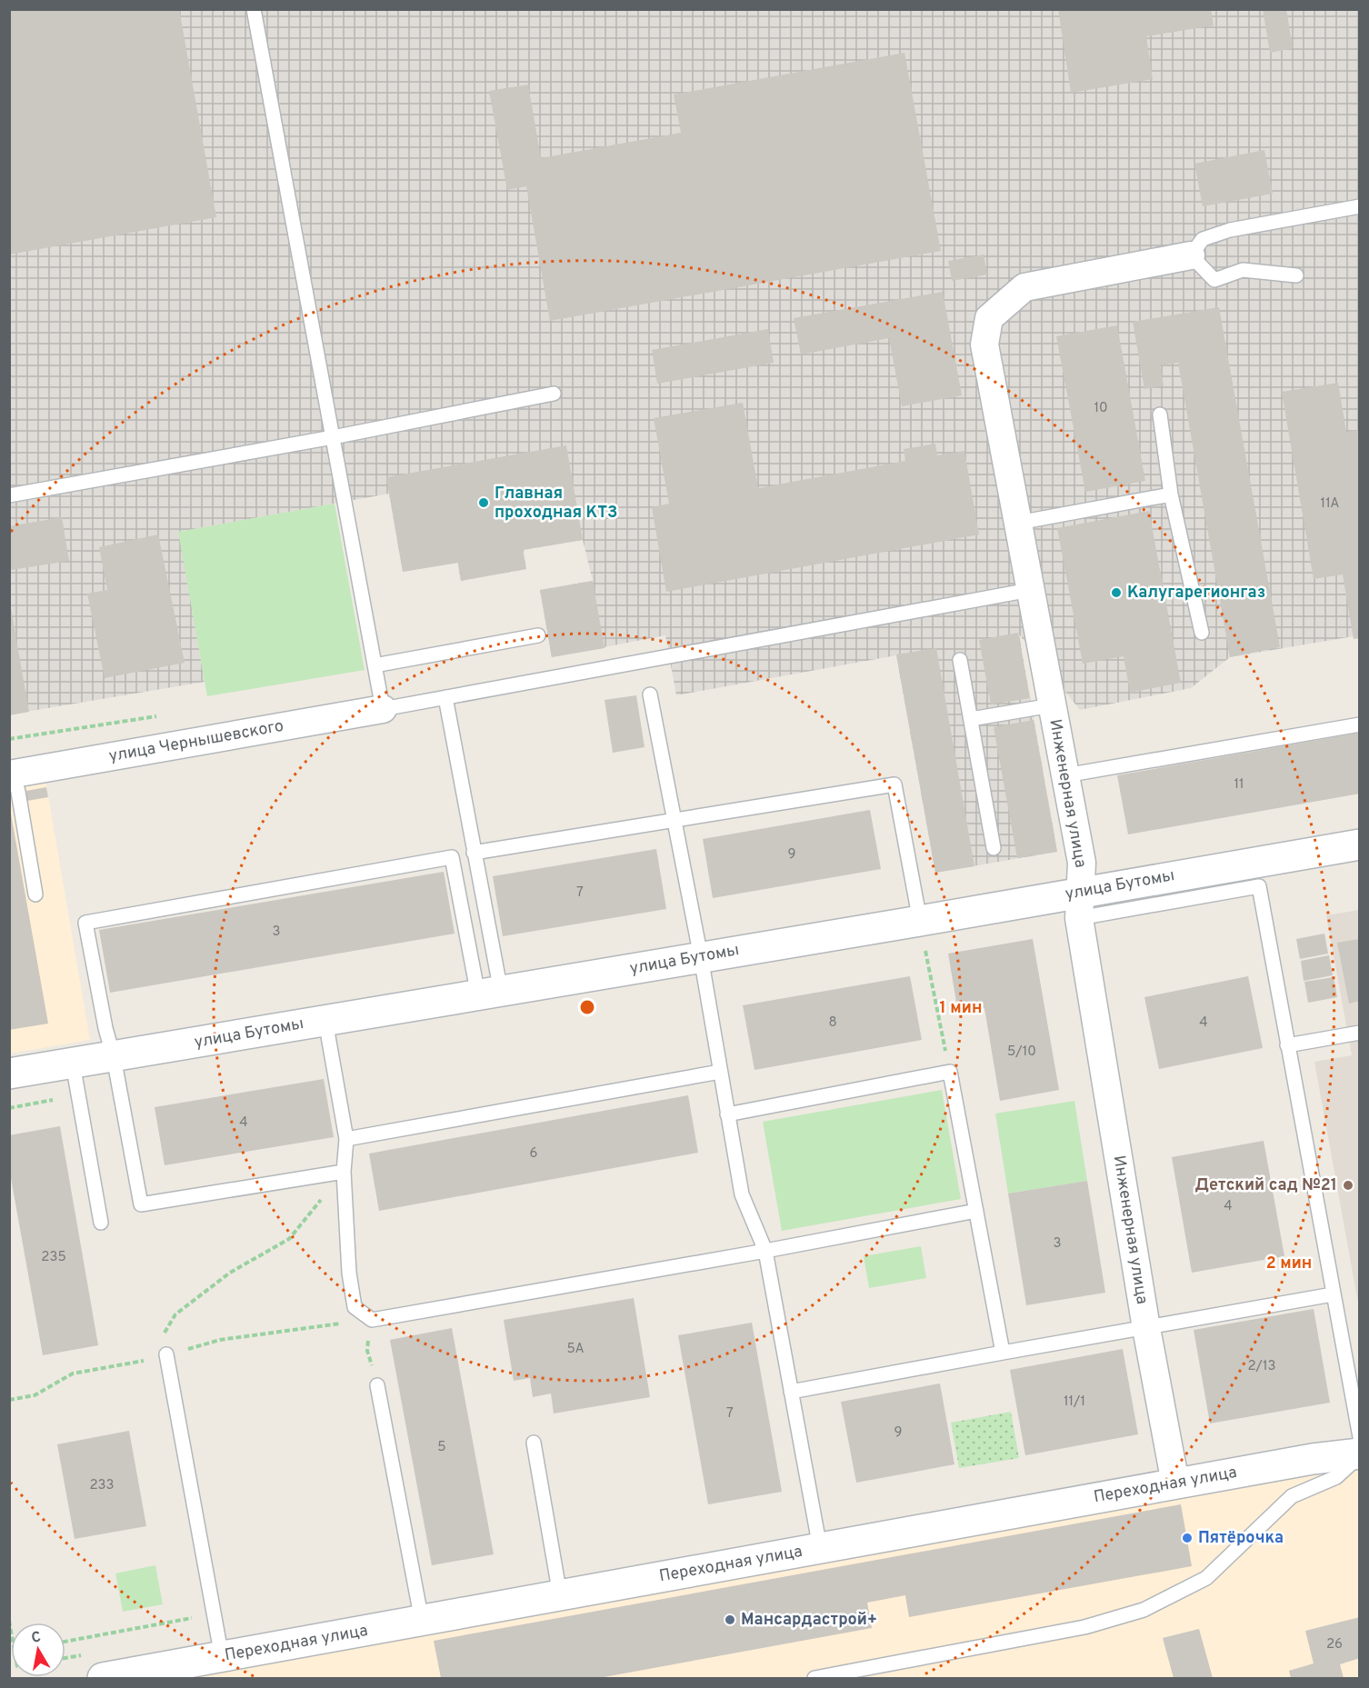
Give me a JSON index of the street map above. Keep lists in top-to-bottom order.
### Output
{
  "streets": {
    "street": [
      "улица Чернышевского",
      "Инженерная улица",
      "улица Бутомы",
      "Переходная улица"
    ]
  },
  "crossings": [
    ["Инженерная улица", "улица Бутомы"],
    ["Инженерная улица", "Переходная улица"]
  ],
  "places": [
    "Главная проходная КТЗ",
    "Калугарегионгаз",
    "Детский сад №21",
    "Пятёрочка",
    "Мансардастрой+"
  ],
  "house_numbers": [
    "10",
    "11А",
    "11",
    "9",
    "7",
    "3",
    "8",
    "4",
    "5/10",
    "4",
    "6",
    "4",
    "3",
    "235",
    "5А",
    "2/13",
    "11/1",
    "7",
    "9",
    "5",
    "233",
    "26"
  ],
  "north": "top",
  "rings": ["1 мин", "2 мин"]
}
